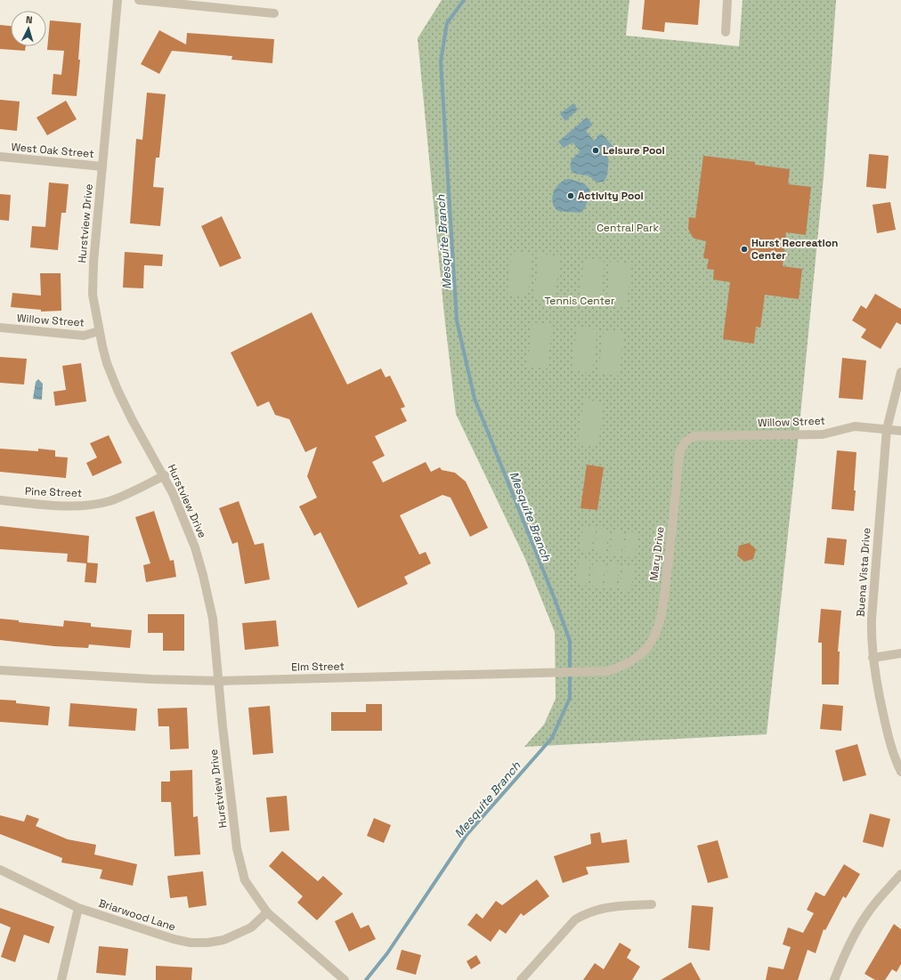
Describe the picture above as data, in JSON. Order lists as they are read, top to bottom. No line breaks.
{"streets":{"street":["West Oak Street","Hurstview Drive","Willow Street","Pine Street","Mary Drive","Buena Vista Drive","Elm Street","Briarwood Lane"]},"crossings":[["West Oak Street","Hurstview Drive"],["Hurstview Drive","Willow Street"],["Hurstview Drive","Pine Street"],["Hurstview Drive","Elm Street"],["Hurstview Drive","Briarwood Lane"],["Willow Street","Mary Drive"],["Willow Street","Buena Vista Drive"],["Mary Drive","Elm Street"]],"water":["Mesquite Branch"],"parks":["Central Park","Tennis Center"],"places":["Leisure Pool","Activity Pool","Hurst Recreation Center"],"north":"top"}
